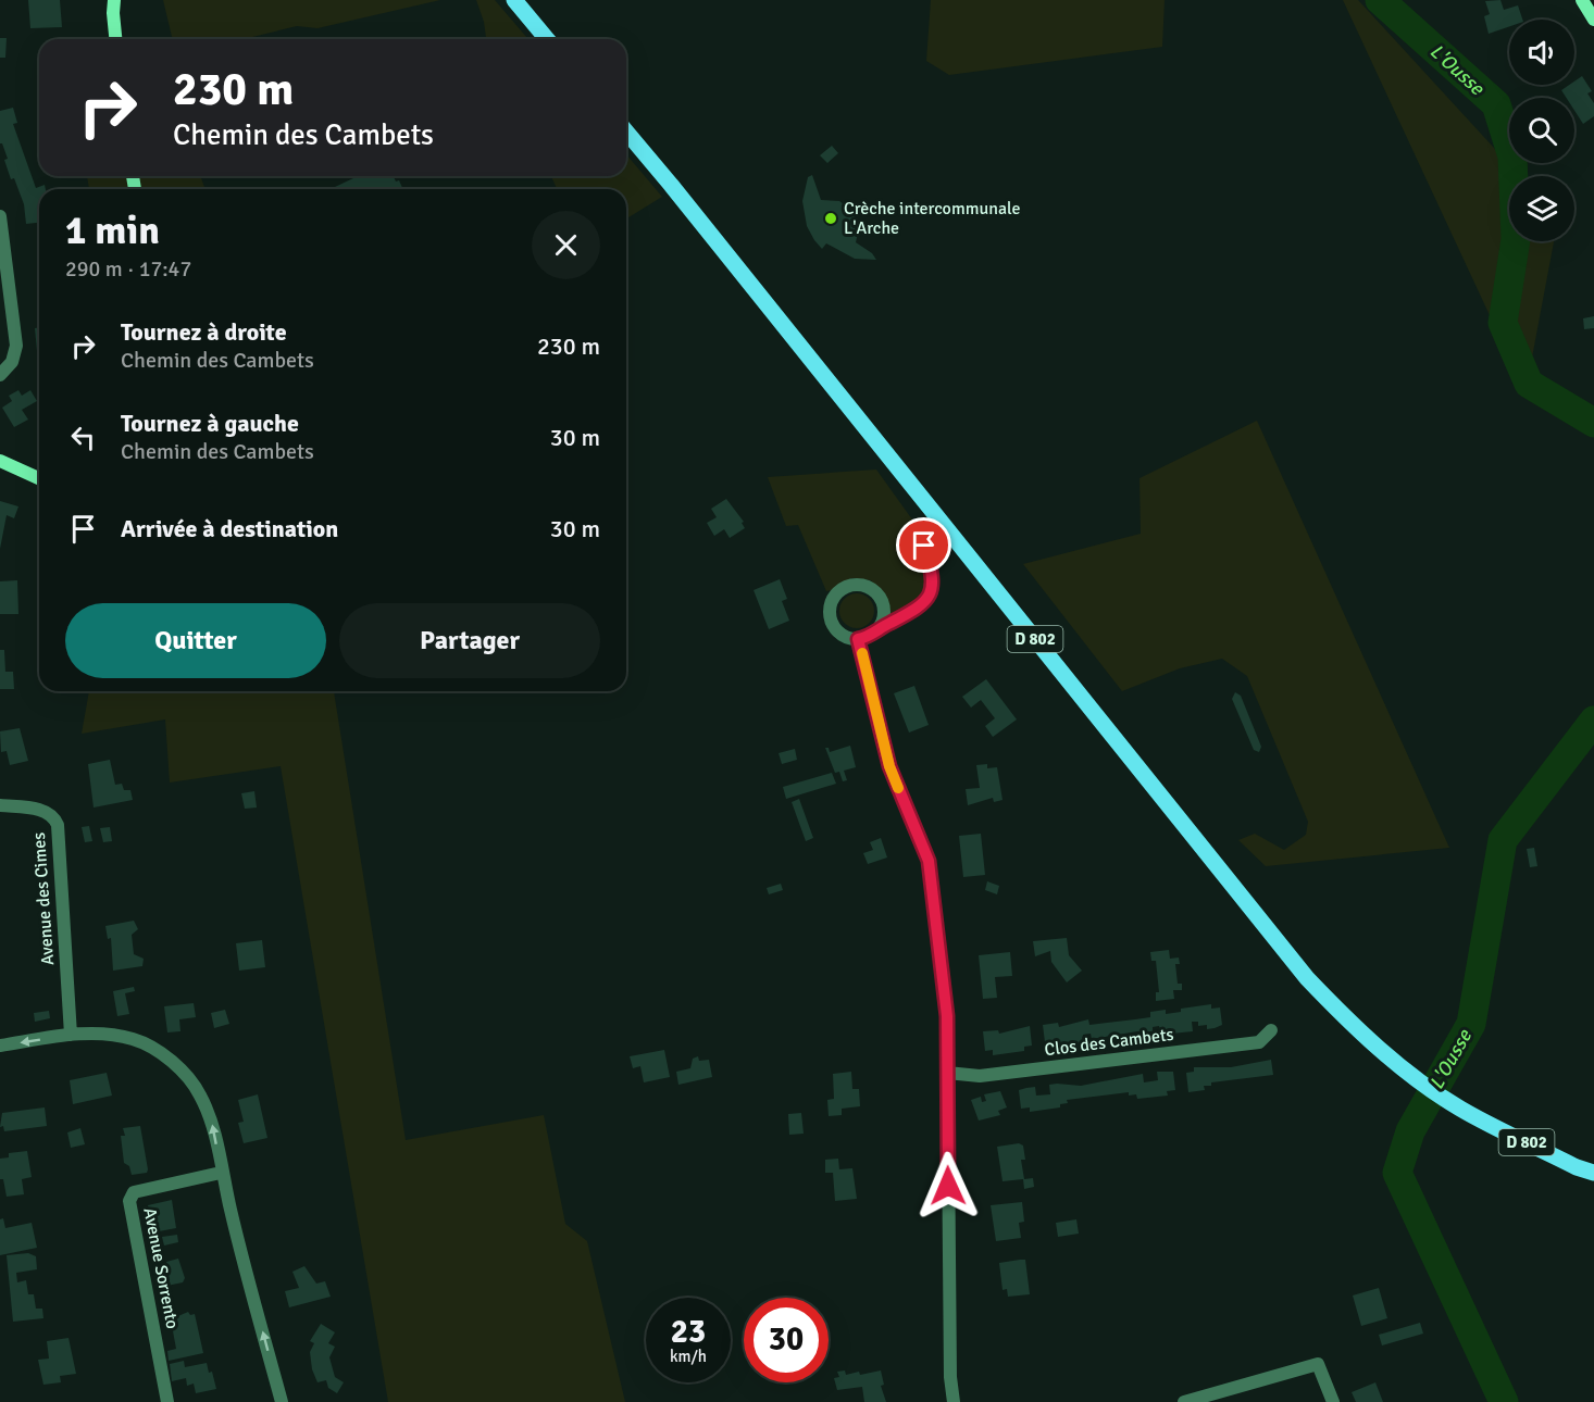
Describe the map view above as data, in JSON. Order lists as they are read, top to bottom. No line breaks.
{"streets":{"main road":["D 802"],"street":["Avenue des Cimes","Clos des Cambets","Avenue Sorrento"]},"water":["L'Ousse"],"places":["Crèche intercommunale L'Arche"],"page":{"turn":["230 m","Chemin des Cambets"],"heading":["1 min","290 m · 17:47"],"list":[{"name":"Tournez à droite","note":"Chemin des Cambets","value":"230 m"},{"name":"Tournez à gauche","note":"Chemin des Cambets","value":"30 m"},{"name":"Arrivée à destination","value":"30 m"}],"buttons":["Quitter","Partager"],"speed":"23 km/h","limit":"30"}}
